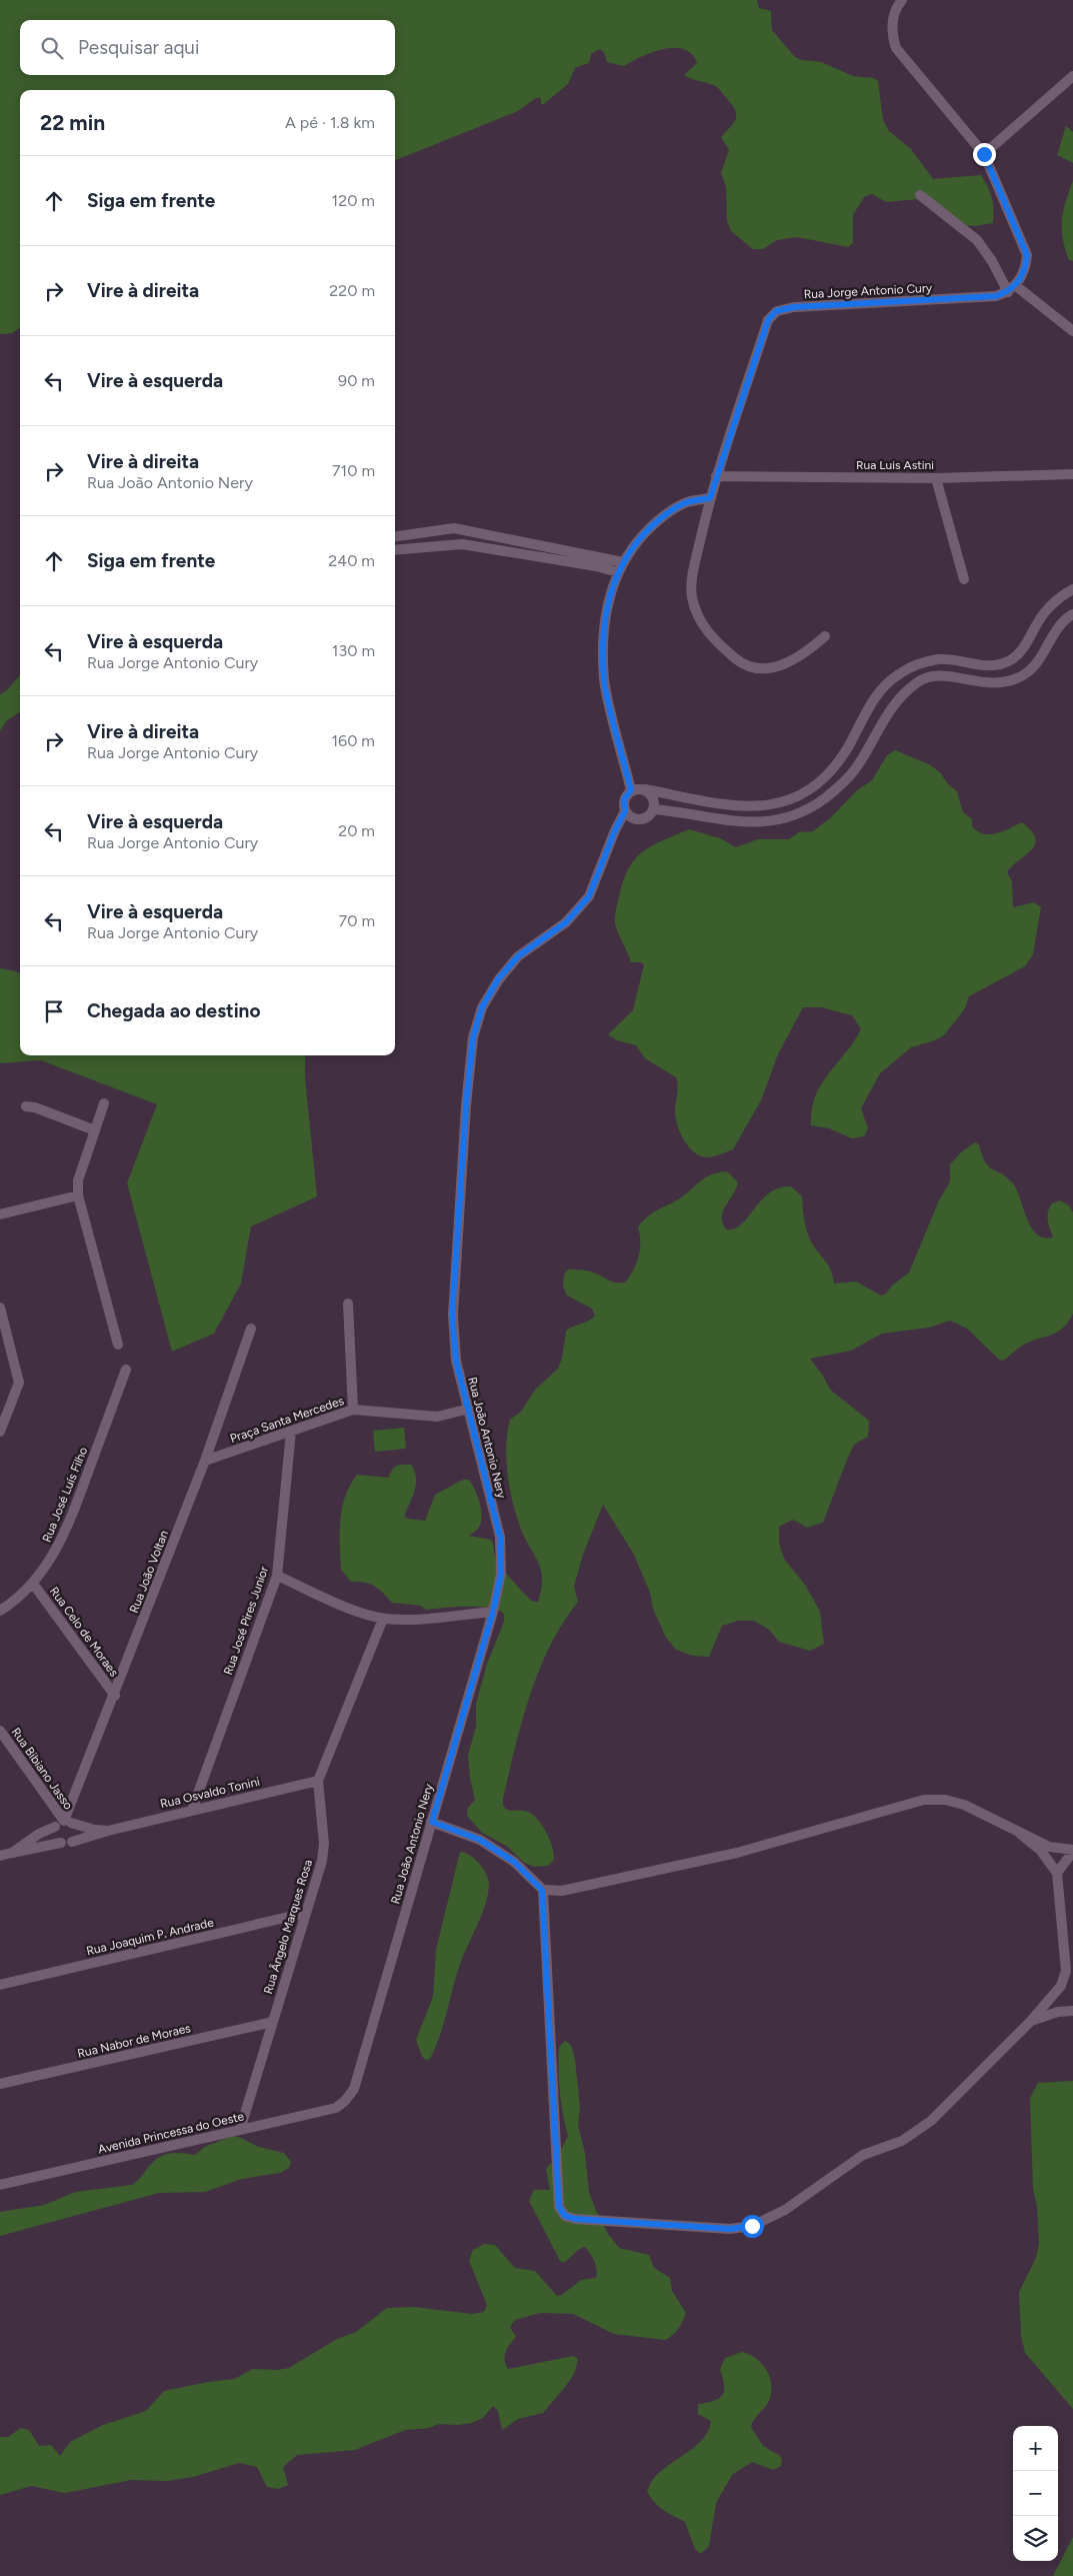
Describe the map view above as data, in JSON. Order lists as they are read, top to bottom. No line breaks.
{"streets":{"street":["Rua Jorge Antonio Cury","Rua Luis Astini","Praça Santa Mercedes","Rua João Antonio Nery","Rua José Luís Filho","Rua João Voltan","Rua José Pires Junior","Rua Celo de Moraes","Rua Bibiano Jasso","Rua Osvaldo Tonini","Rua Ângelo Marques Rosa","Rua Joaquim P. Andrade","Rua Nabor de Moraes","Avenida Princessa do Oeste"]},"crossings":[["Rua Jorge Antonio Cury","Rua Luis Astini"],["Praça Santa Mercedes","Rua João Antonio Nery"],["Praça Santa Mercedes","Rua João Voltan"],["Praça Santa Mercedes","Rua José Pires Junior"],["Rua João Antonio Nery","Avenida Princessa do Oeste"],["Rua José Luís Filho","Rua Celo de Moraes"],["Rua João Voltan","Rua Celo de Moraes"],["Rua João Voltan","Rua Bibiano Jasso"],["Rua João Voltan","Rua Osvaldo Tonini"],["Rua José Pires Junior","Rua Osvaldo Tonini"],["Rua Bibiano Jasso","Rua Osvaldo Tonini"],["Rua Osvaldo Tonini","Rua Ângelo Marques Rosa"],["Rua Ângelo Marques Rosa","Rua Joaquim P. Andrade"],["Rua Ângelo Marques Rosa","Rua Nabor de Moraes"],["Rua Ângelo Marques Rosa","Avenida Princessa do Oeste"]],"page":{"search":"Pesquisar aqui","heading":["22 min","A pé · 1.8 km"],"list":[["Siga em frente","120 m"],["Vire à direita","220 m"],["Vire à esquerda","90 m"],["Vire à direita","Rua João Antonio Nery","710 m"],["Siga em frente","240 m"],["Vire à esquerda","Rua Jorge Antonio Cury","130 m"],["Vire à direita","Rua Jorge Antonio Cury","160 m"],["Vire à esquerda","Rua Jorge Antonio Cury","20 m"],["Vire à esquerda","Rua Jorge Antonio Cury","70 m"],"Chegada ao destino"],"map_buttons":["+","−"]}}
